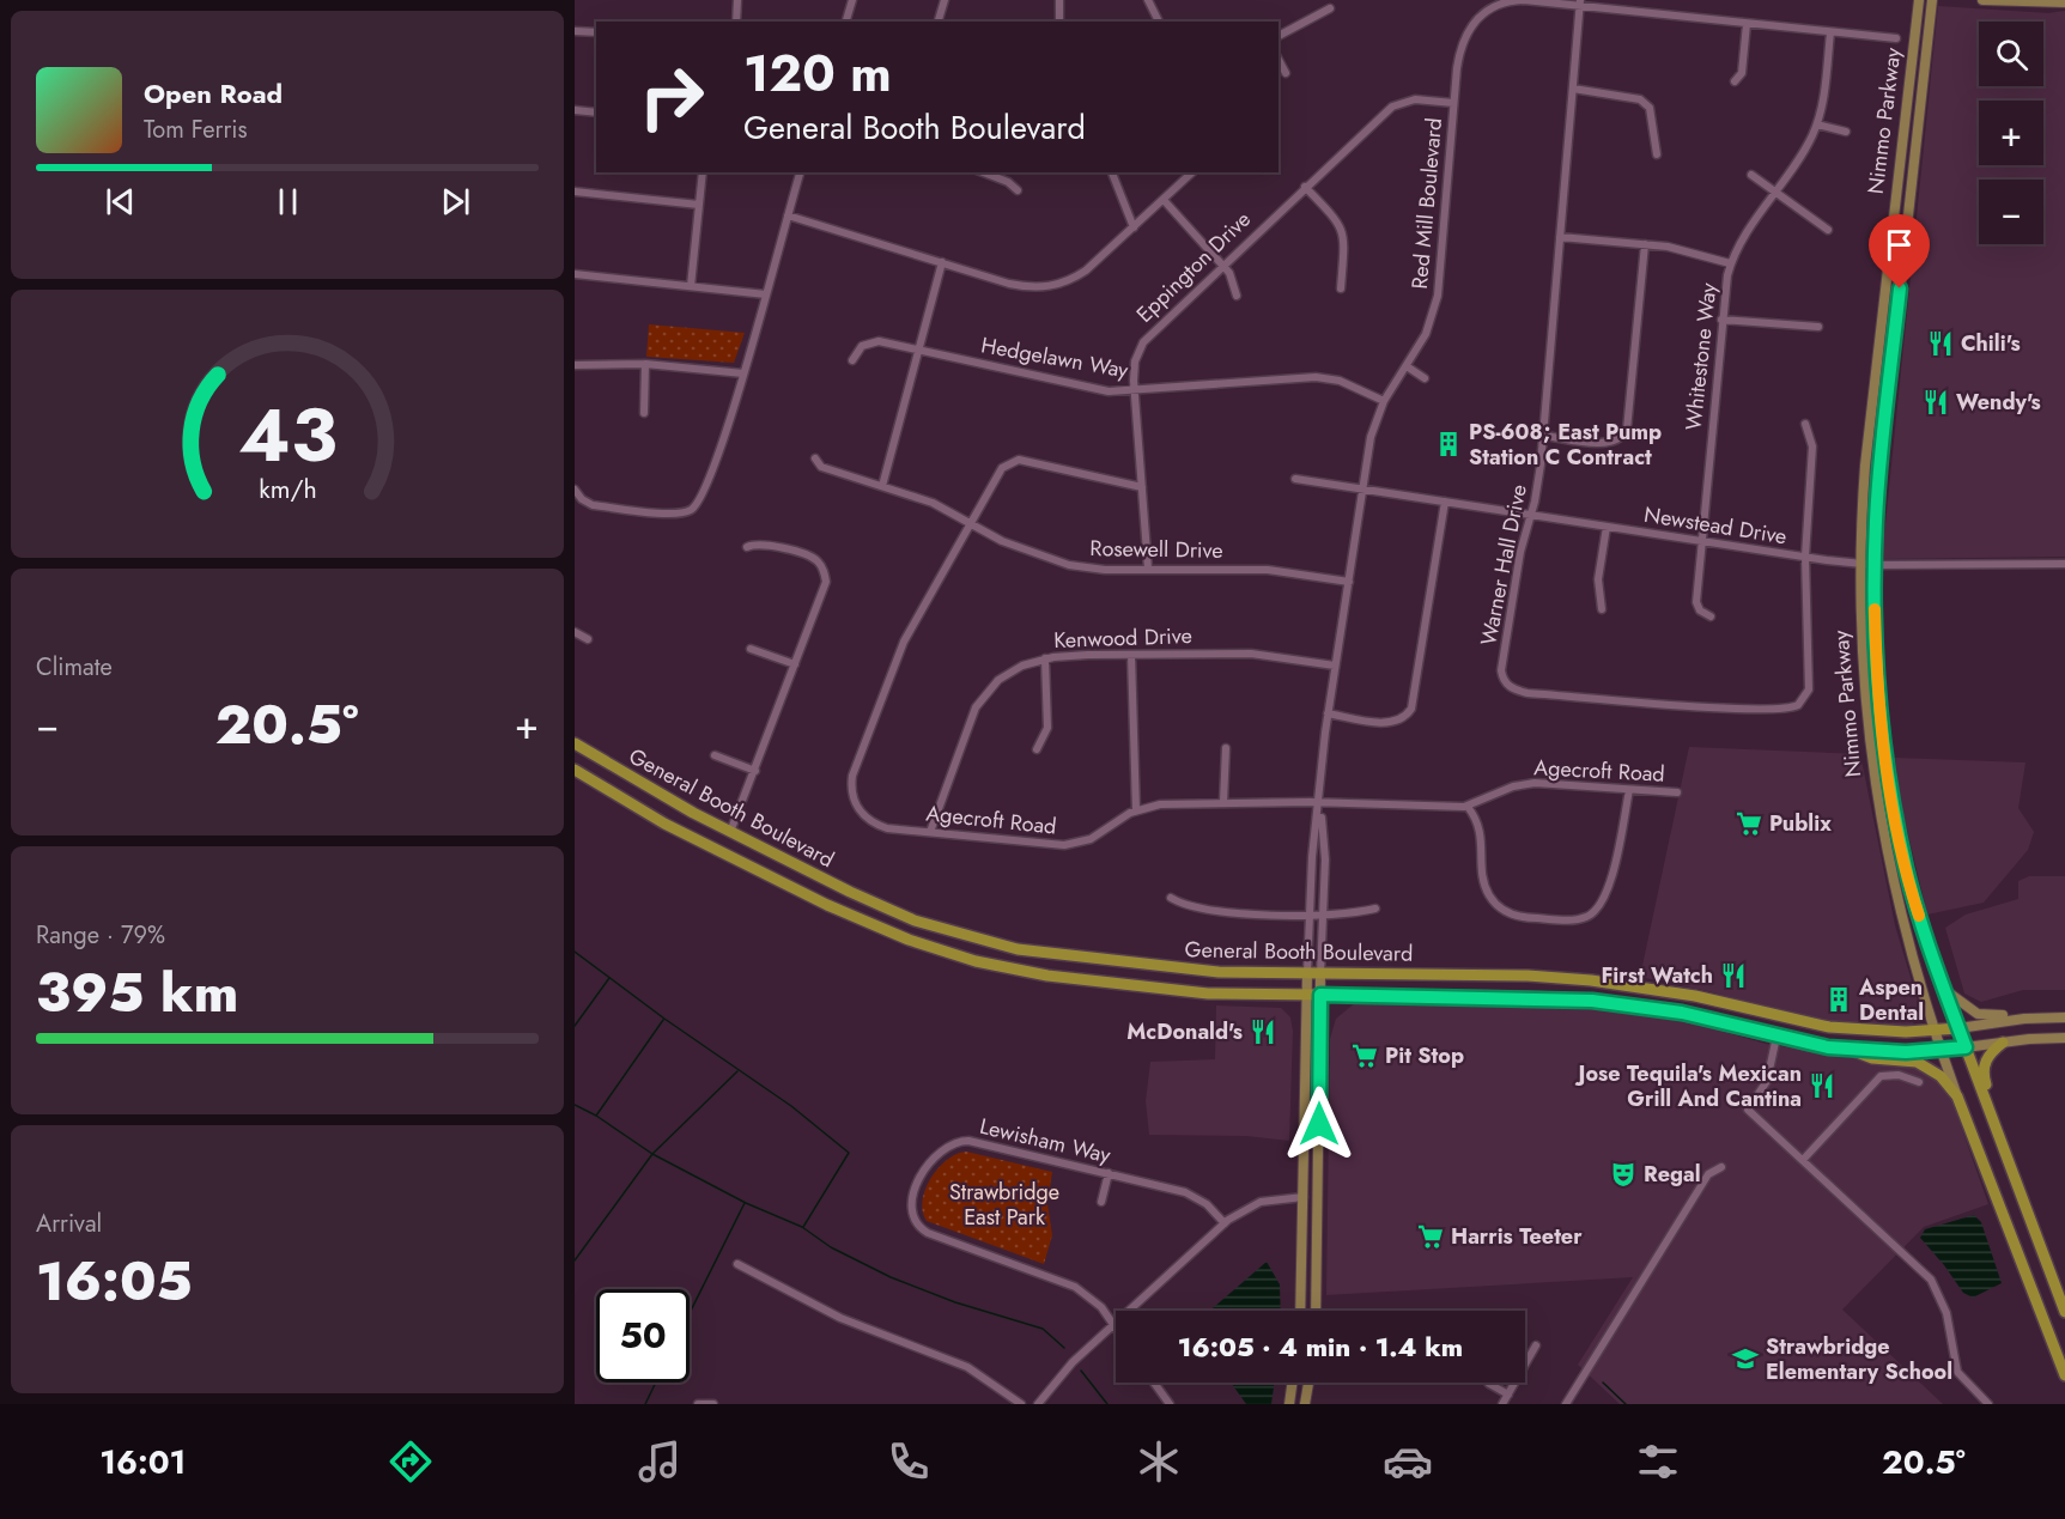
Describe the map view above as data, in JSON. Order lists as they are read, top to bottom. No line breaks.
{"streets":{"highway":["Nimmo Parkway","General Booth Boulevard"],"street":["Red Mill Boulevard","Eppington Drive","Whitestone Way","Hedgelawn Way","Newstead Drive","Rosewell Drive","Warner Hall Drive","Kenwood Drive","Agecroft Road","Lewisham Way"]},"crossings":[["Nimmo Parkway","Newstead Drive"],["Nimmo Parkway","General Booth Boulevard"],["Red Mill Boulevard","Eppington Drive"],["Red Mill Boulevard","Whitestone Way"],["Red Mill Boulevard","Hedgelawn Way"],["Red Mill Boulevard","Newstead Drive"],["Red Mill Boulevard","Rosewell Drive"],["Red Mill Boulevard","Warner Hall Drive"],["Red Mill Boulevard","Kenwood Drive"],["Red Mill Boulevard","Agecroft Road"],["Red Mill Boulevard","General Booth Boulevard"],["Eppington Drive","Hedgelawn Way"],["Eppington Drive","Rosewell Drive"],["Eppington Drive","Agecroft Road"],["Whitestone Way","Newstead Drive"],["Newstead Drive","Warner Hall Drive"],["Rosewell Drive","Agecroft Road"],["Kenwood Drive","Agecroft Road"]],"parks":["Strawbridge East Park"],"places":{"restaurant":["Chili's","Wendy's","First Watch","McDonald's","Jose Tequila's Mexican Grill And Cantina"],"building":["PS-608; East Pump Station C Contract","Aspen Dental"],"supermarket":["Publix","Pit Stop","Harris Teeter"],"theatre":["Regal"],"school or university":["Strawbridge Elementary School"]},"page":{"map_buttons":["+","−"],"turn":["120 m","General Booth Boulevard"],"song":["Open Road","Tom Ferris"],"tile":["Climate",["Range · 79%","395 km"],["Arrival","16:05"]],"heat":["−","20.5°","+"],"limit":"50","trip":"16:05 · 4 min · 1.4 km","tabs":["16:01","20.5°"],"gauge":["43","km/h"]}}
